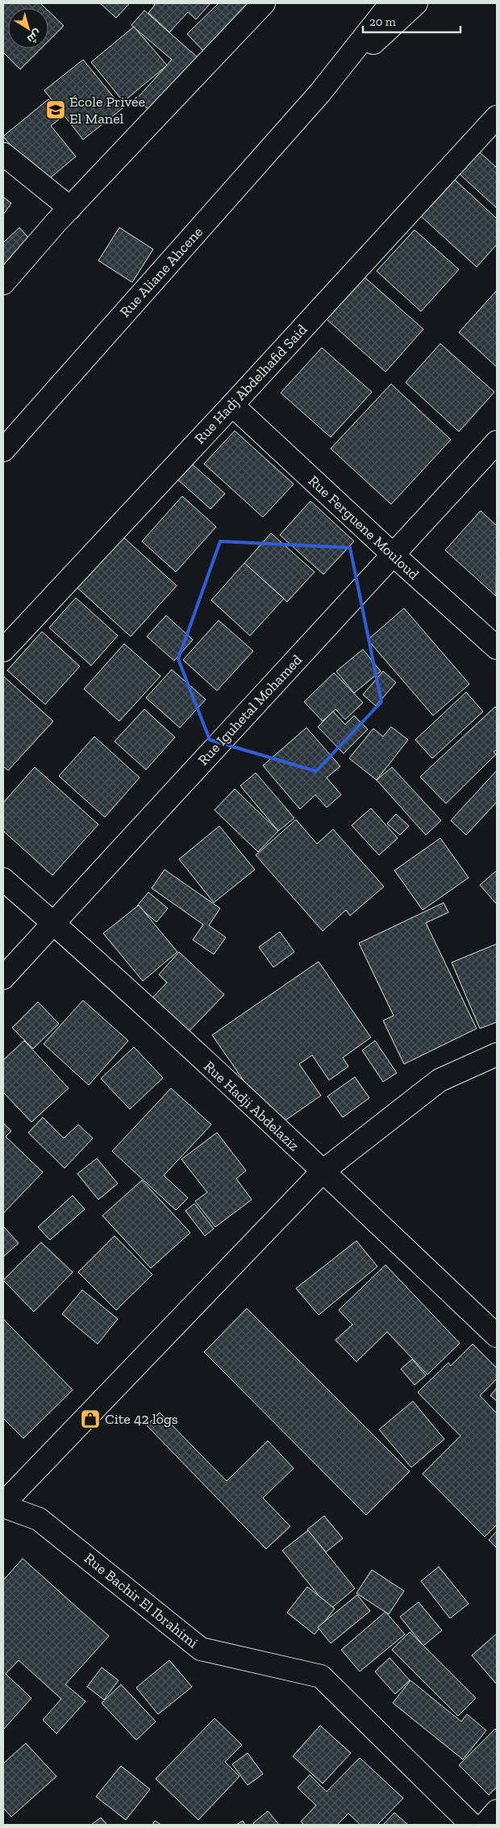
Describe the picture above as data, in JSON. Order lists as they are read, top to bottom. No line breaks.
{"streets":{"street":["Rue Aliane Ahcene","Rue Hadj Abdelhafid Said","Rue Ferguene Mouloud","Rue Iguhetal Mohamed","Rue Hadji Abdelaziz","Rue Bachir El Ibrahimi"]},"crossings":[["Rue Hadj Abdelhafid Said","Rue Ferguene Mouloud"],["Rue Ferguene Mouloud","Rue Iguhetal Mohamed"],["Rue Iguhetal Mohamed","Rue Hadji Abdelaziz"]],"places":{"school or university":["École Privée El Manel"],"shop":["Cite 42 logs"]},"scale_bar":"20 m","north":"bottom right"}
